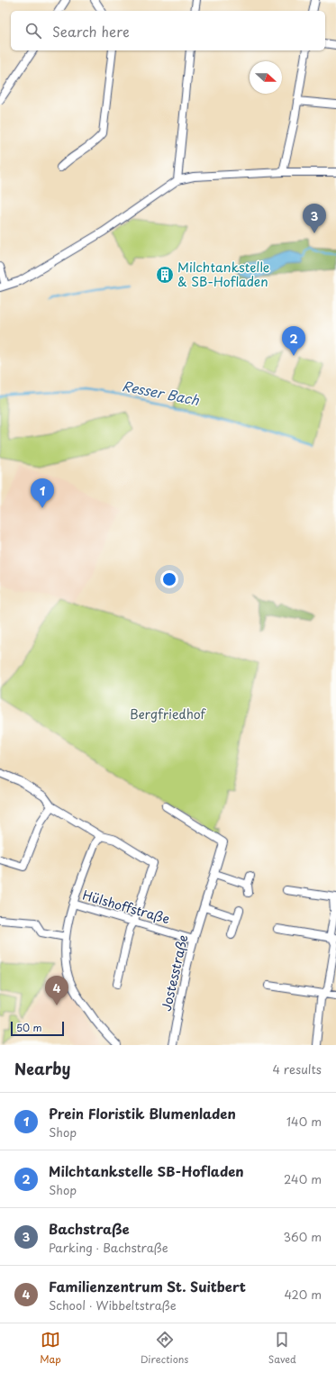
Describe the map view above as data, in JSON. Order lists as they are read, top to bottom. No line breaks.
{"streets":{"street":["Hülshoffstraße","Jostesstraße"]},"crossings":[["Hülshoffstraße","Jostesstraße"]],"water":["Resser Bach"],"parks":["Bergfriedhof"],"places":{"building":["Milchtankstelle & SB-Hofladen"]},"scale_bar":"50 m","north":"right","page":{"search":"Search here","pins":["3","2","1","4"],"scale":"50 m","heading":["Nearby","4 results"],"list":[{"mark":"1","name":"Prein Floristik Blumenladen","note":"Shop","value":"140 m"},{"mark":"2","name":"Milchtankstelle SB-Hofladen","note":"Shop","value":"240 m"},{"mark":"3","name":"Bachstraße","note":"Parking · Bachstraße","value":"360 m"},{"mark":"4","name":"Familienzentrum St. Suitbert","note":"School · Wibbeltstraße","value":"420 m"}],"nav":["Map","Directions","Saved"]}}
